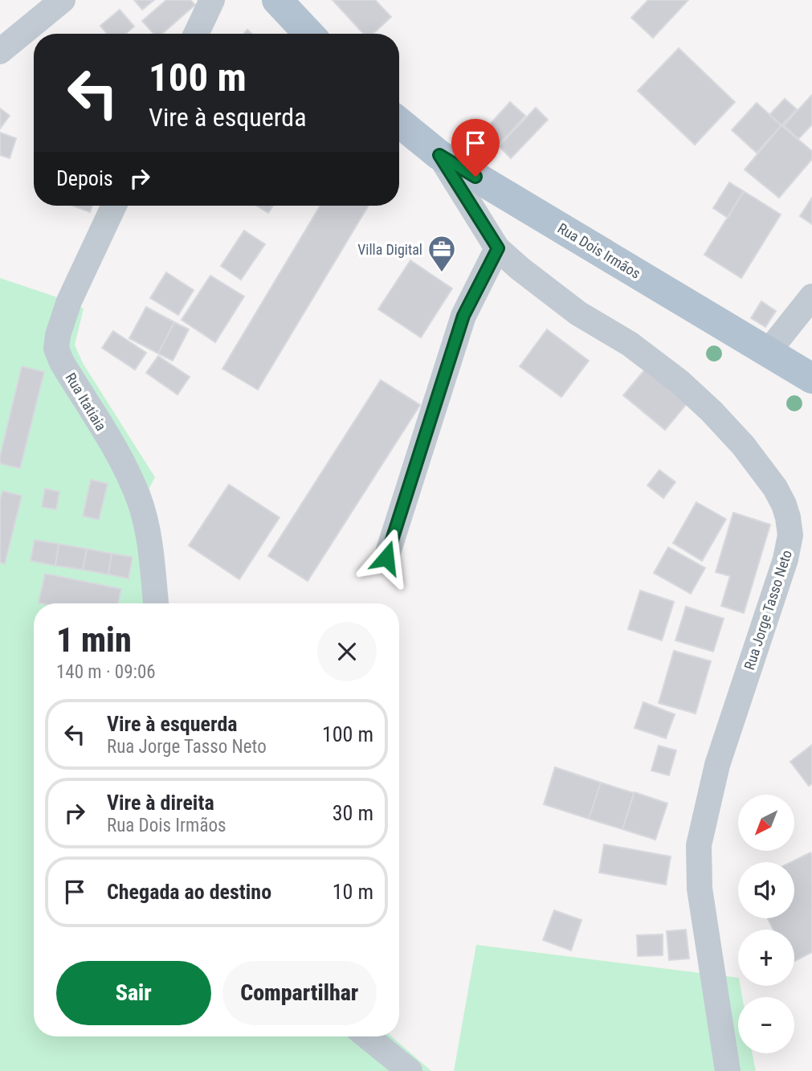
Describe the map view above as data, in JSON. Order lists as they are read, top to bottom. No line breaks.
{"streets":{"main road":["Rua Dois Irmãos"],"street":["Rua Itatiaia","Rua Jorge Tasso Neto"]},"crossings":[["Rua Dois Irmãos","Rua Jorge Tasso Neto"]],"places":{"office":["Villa Digital"]},"north":"bottom left","page":{"turn":["100 m","Vire à esquerda"],"then":"Depois","heading":["1 min","140 m · 09:06"],"list":[{"name":"Vire à esquerda","note":"Rua Jorge Tasso Neto","value":"100 m"},{"name":"Vire à direita","note":"Rua Dois Irmãos","value":"30 m"},{"name":"Chegada ao destino","value":"10 m"}],"map_buttons":["+","−"],"buttons":["Sair","Compartilhar"]}}
